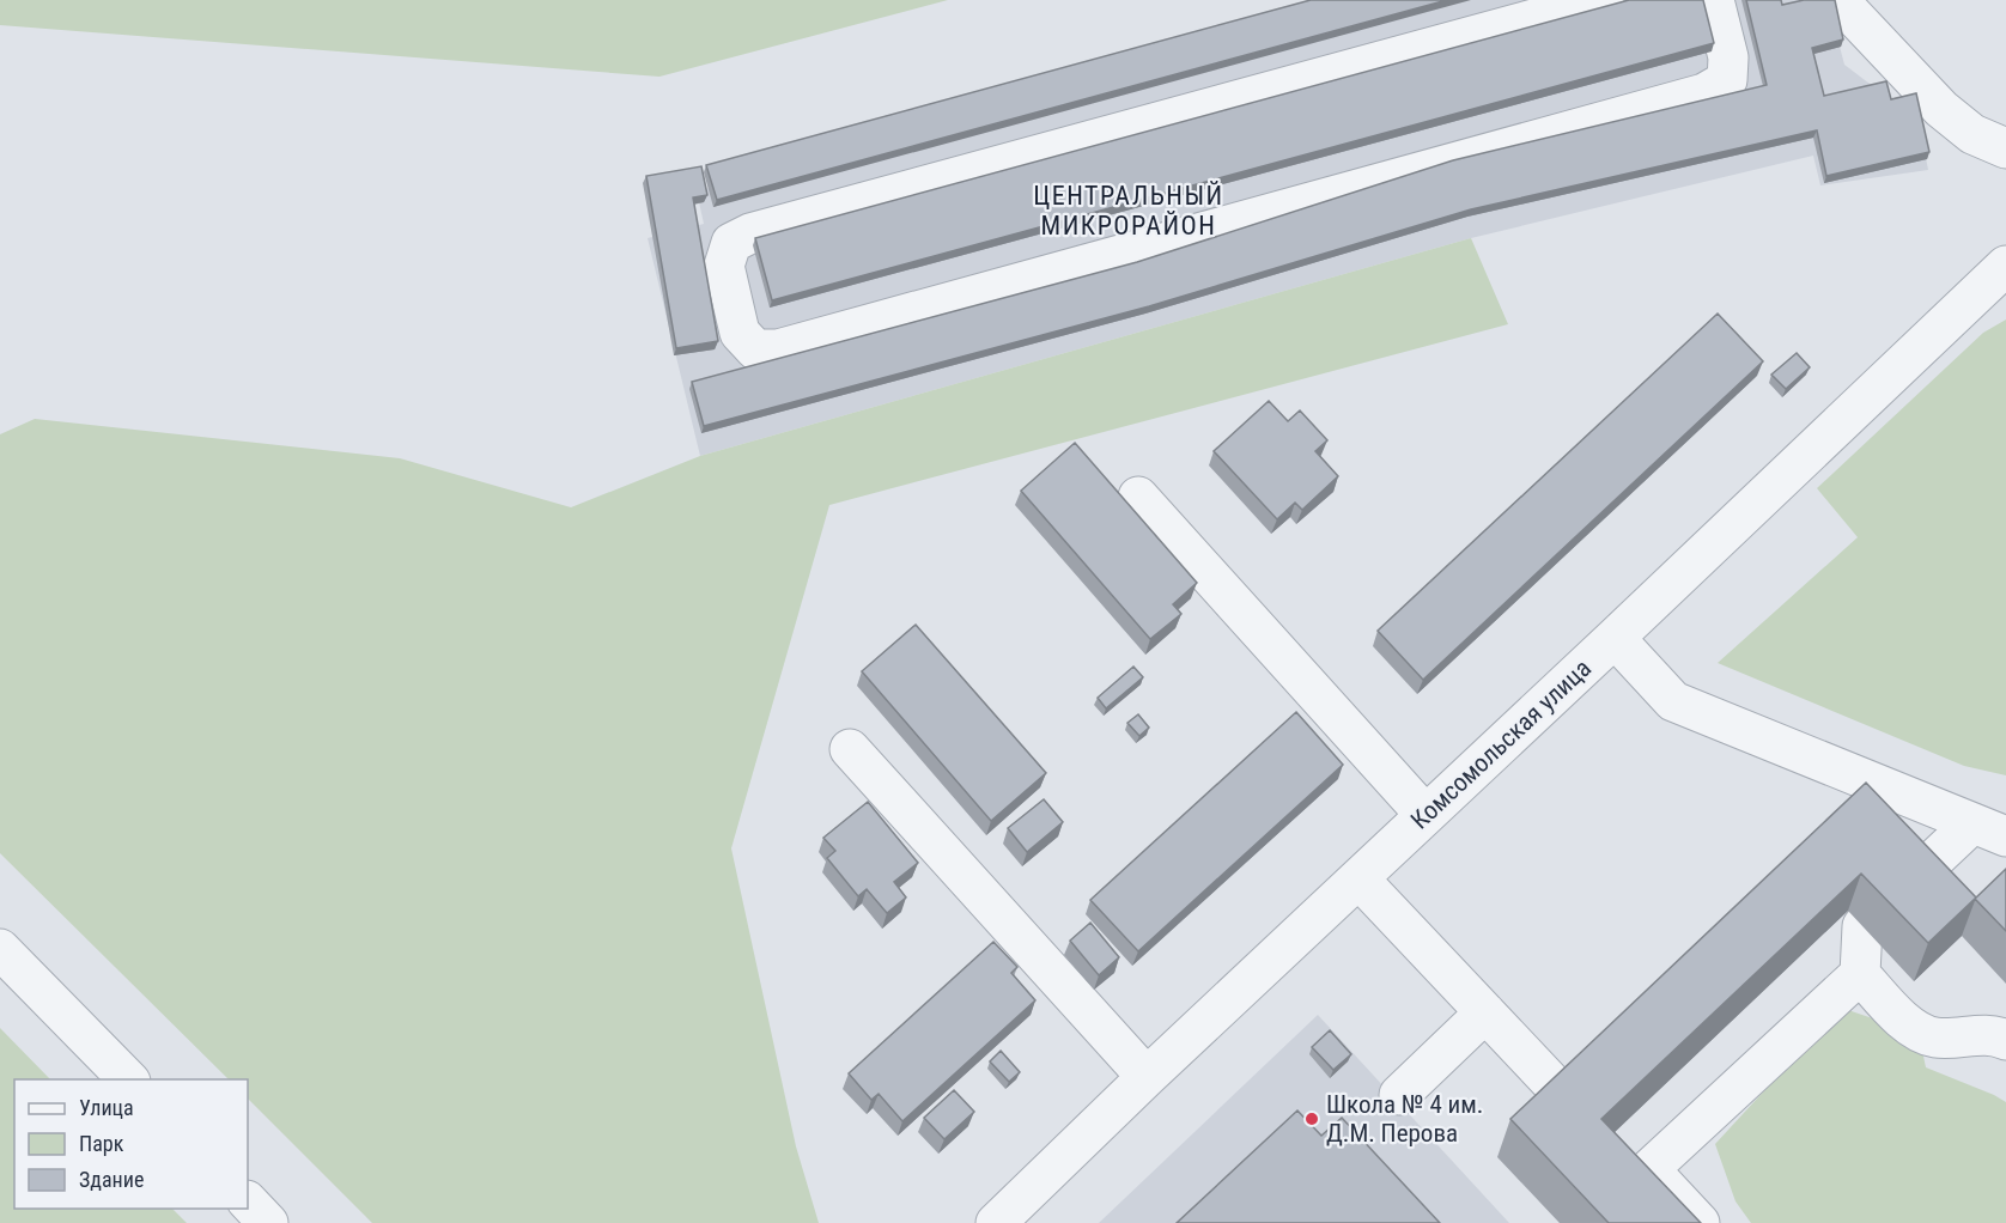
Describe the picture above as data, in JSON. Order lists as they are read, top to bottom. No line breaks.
{"streets":{"street":["Комсомольская улица"]},"districts":["ЦЕНТРАЛЬНЫЙ МИКРОРАЙОН"],"places":["Школа № 4 им. Д.М. Перова"],"legend":["Улица","Парк","Здание"]}
